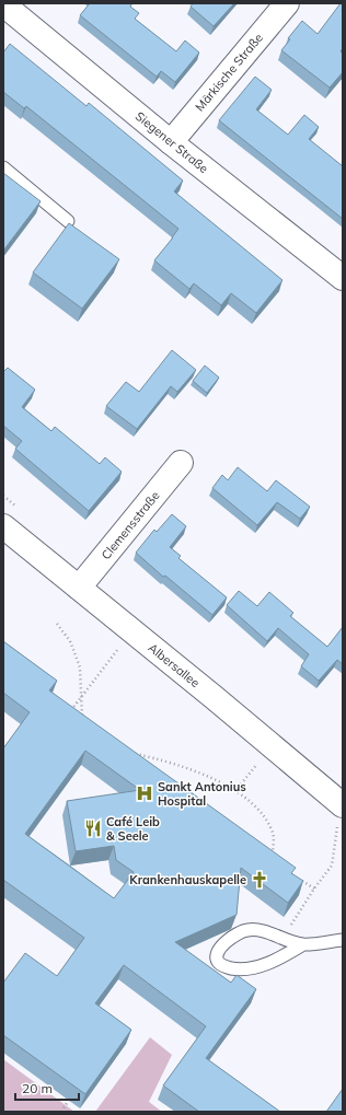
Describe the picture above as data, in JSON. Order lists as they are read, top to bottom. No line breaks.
{"streets":{"street":["Märkische Straße","Siegener Straße","Clemensstraße","Albersallee"]},"crossings":[["Märkische Straße","Siegener Straße"],["Clemensstraße","Albersallee"]],"places":{"hospital":["Sankt Antonius Hospital"],"restaurant":["Café Leib & Seele"],"church":["Krankenhauskapelle"]},"scale_bar":"20 m"}
